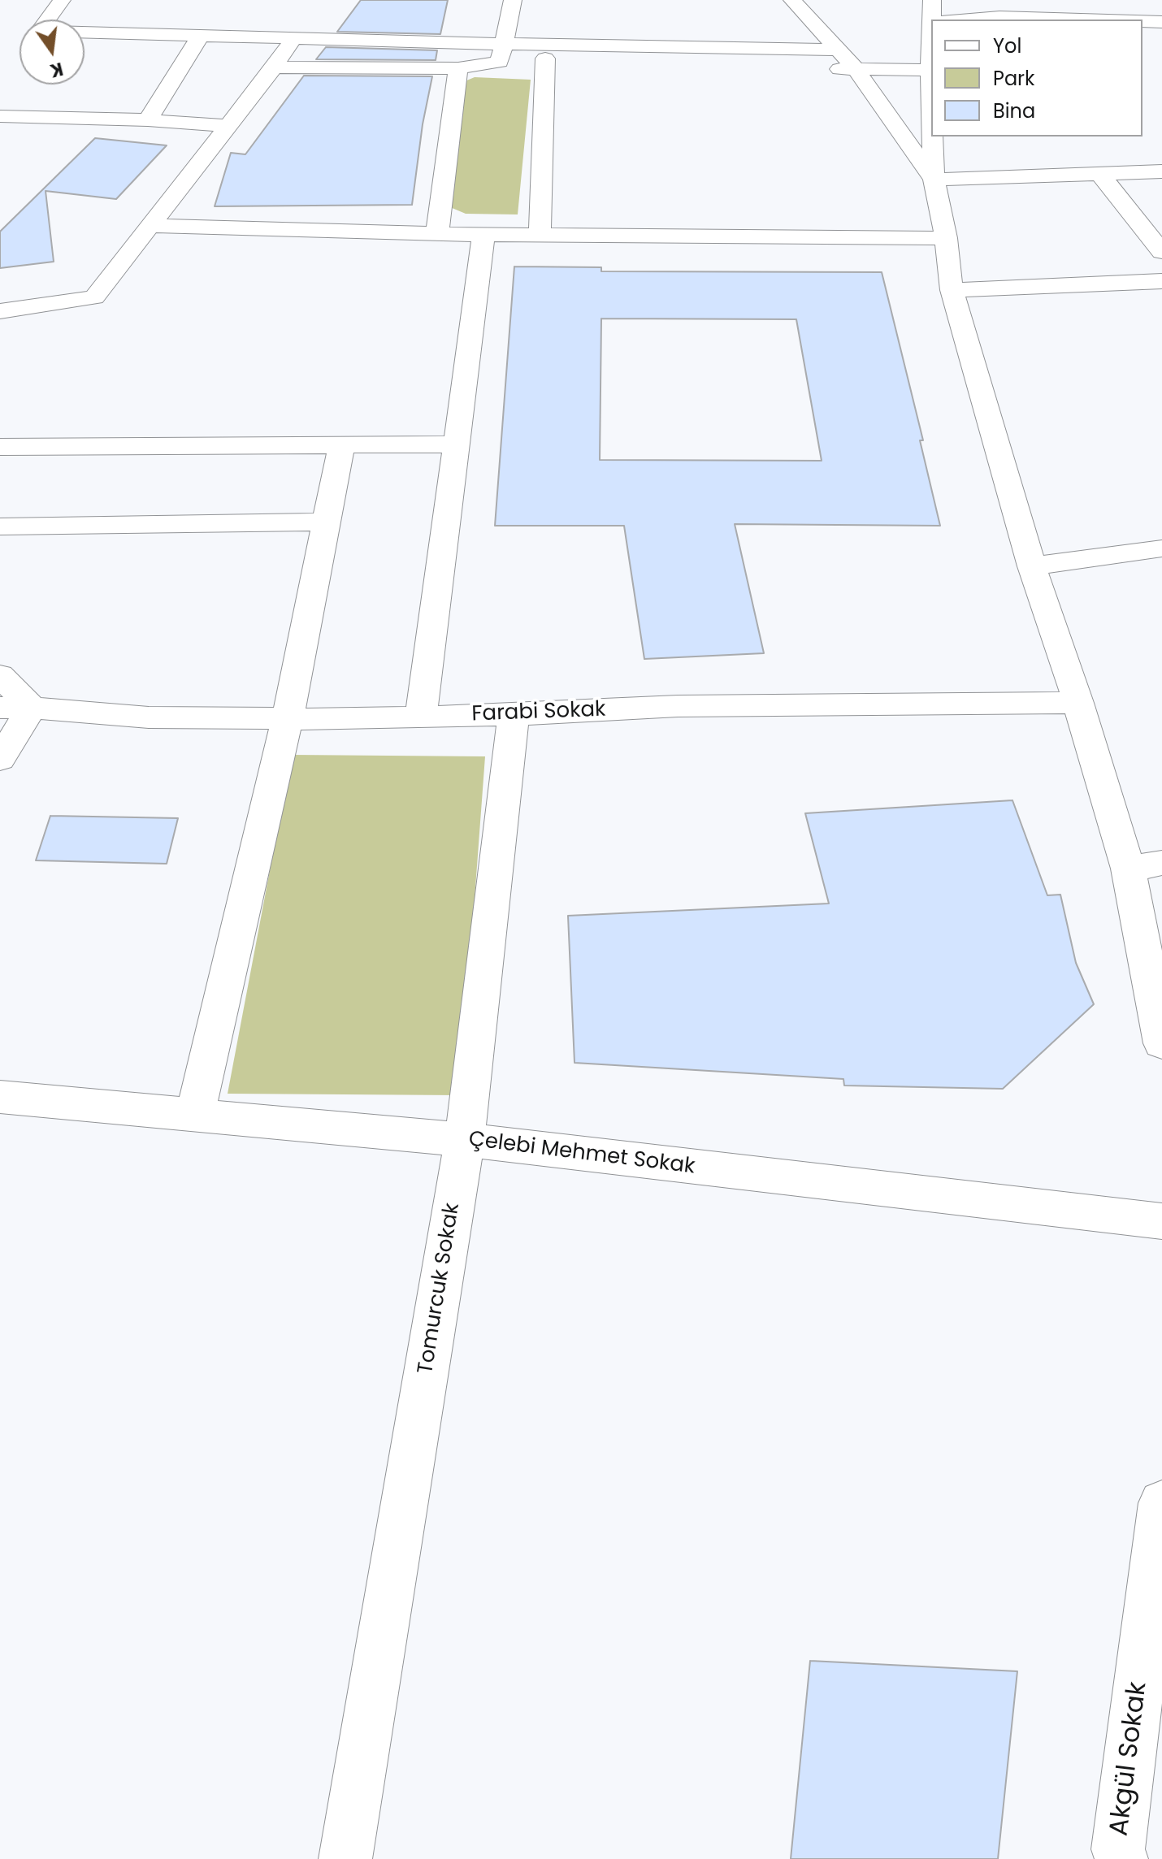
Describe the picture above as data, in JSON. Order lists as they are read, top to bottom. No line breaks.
{"streets":{"street":["Farabi Sokak","Çelebi Mehmet Sokak","Tomurcuk Sokak","Akgül Sokak"]},"crossings":[["Farabi Sokak","Tomurcuk Sokak"],["Çelebi Mehmet Sokak","Tomurcuk Sokak"]],"legend":["Yol","Park","Bina"],"north":"bottom"}
